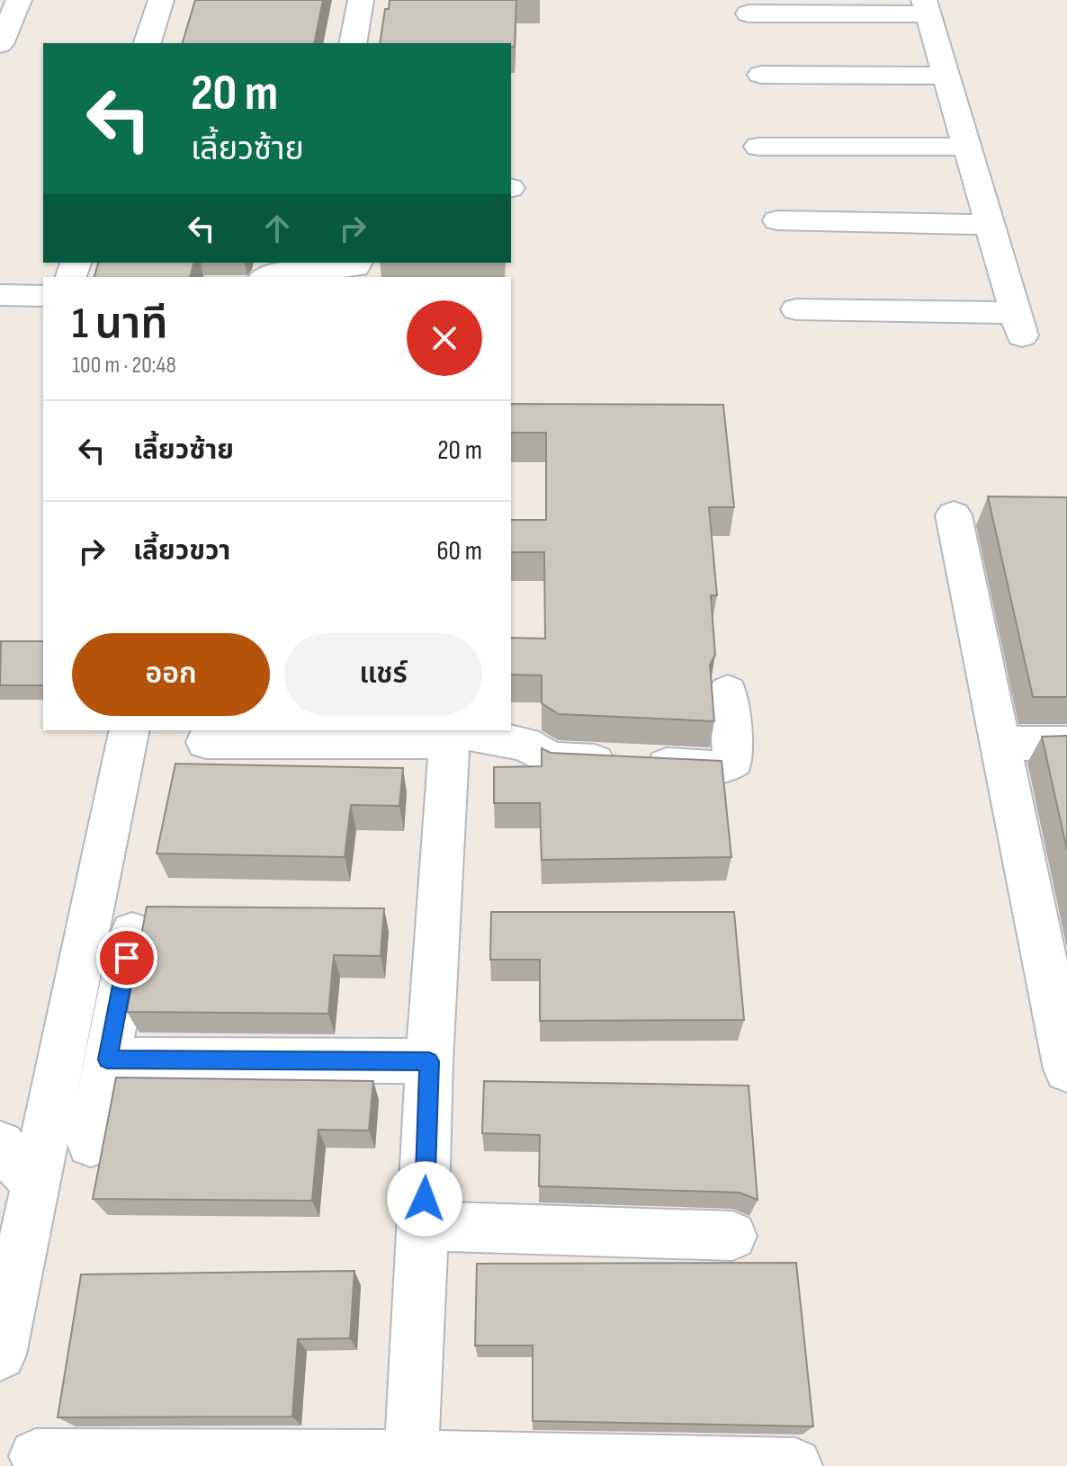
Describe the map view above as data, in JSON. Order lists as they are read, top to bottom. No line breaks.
{"page":{"turn":["20 m","เลี้ยวซ้าย"],"heading":["1 นาที","100 m · 20:48"],"list":[{"name":"เลี้ยวซ้าย","value":"20 m"},{"name":"เลี้ยวขวา","value":"60 m"}],"buttons":["ออก","แชร์"]}}
